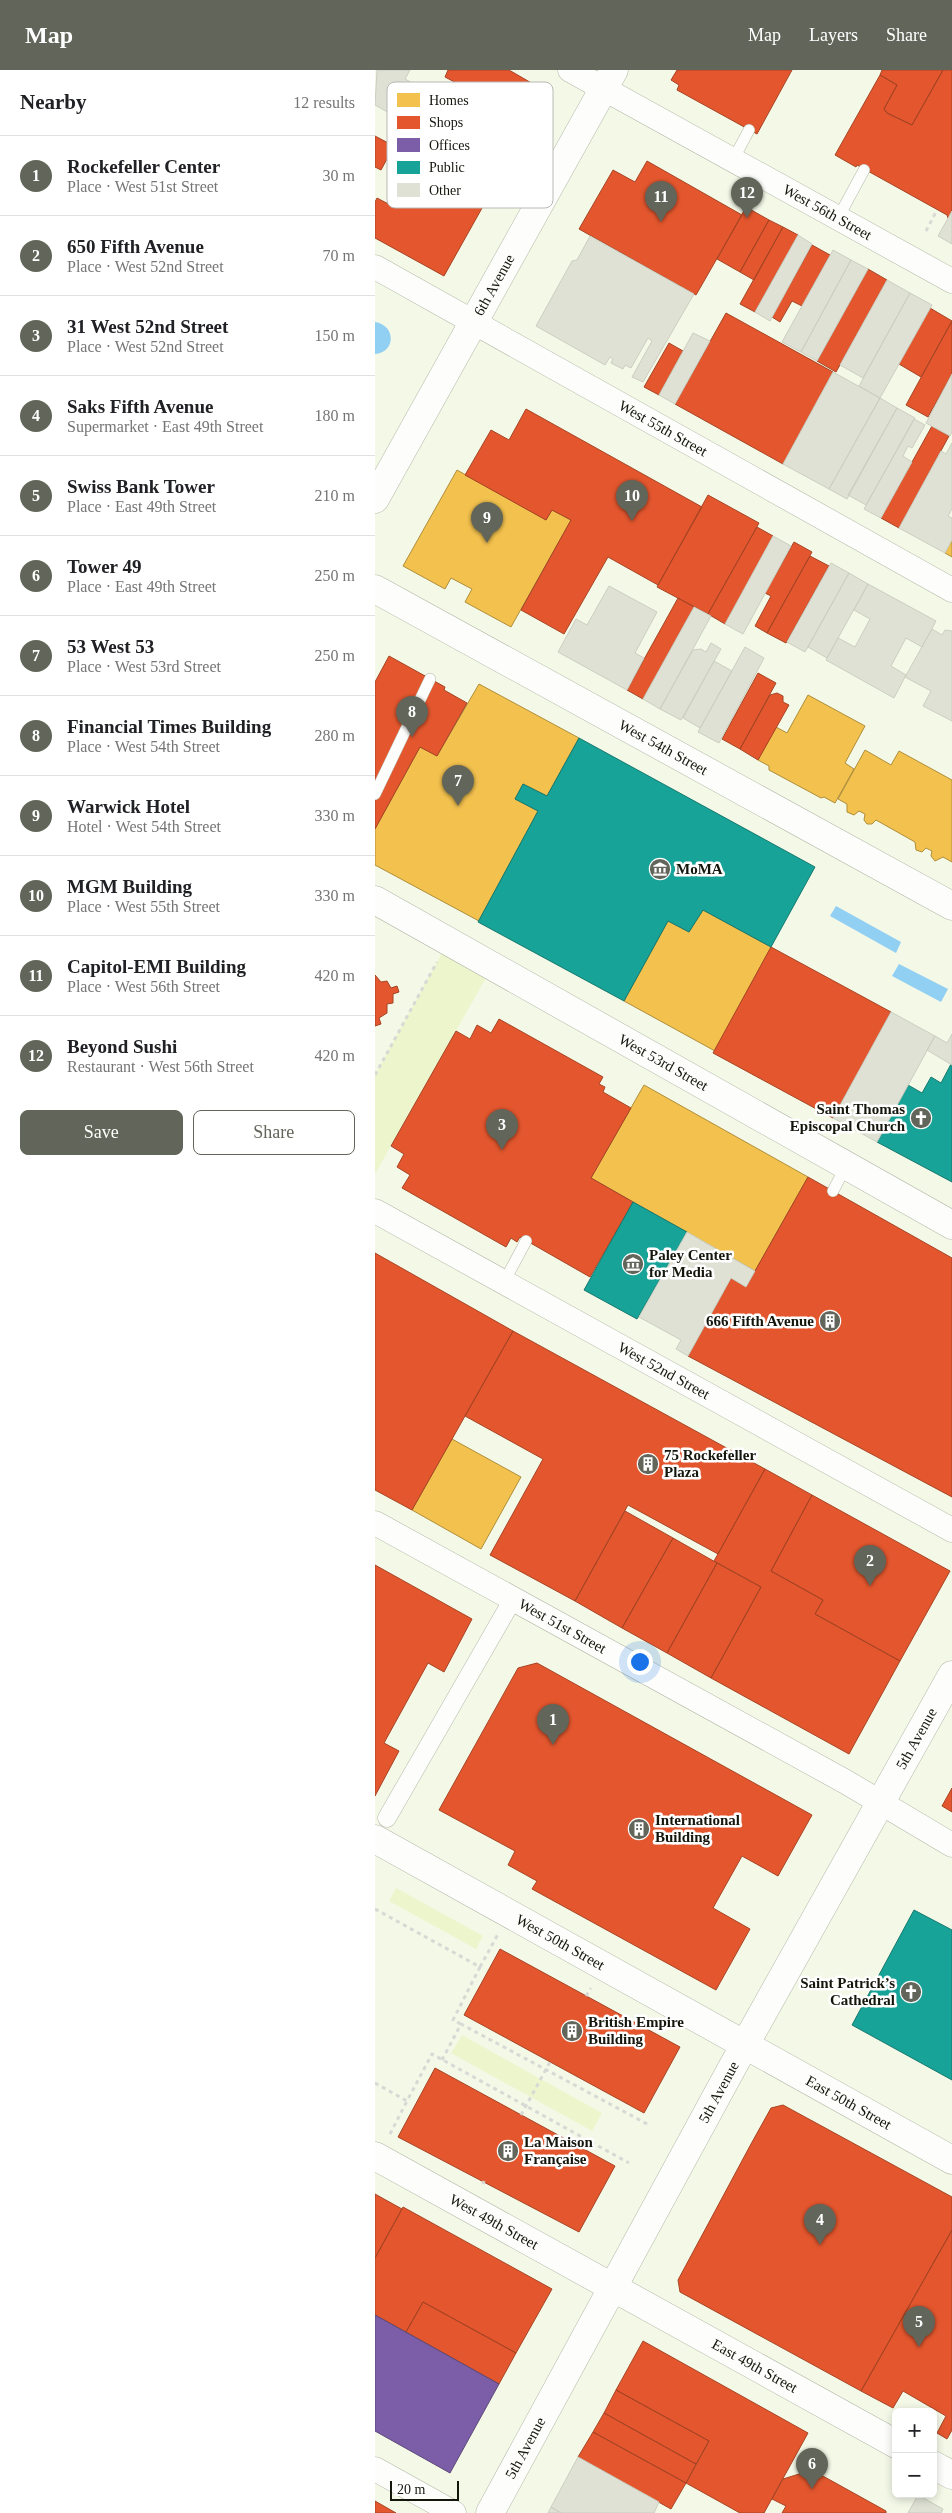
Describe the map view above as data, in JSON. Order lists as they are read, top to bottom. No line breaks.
{"streets":{"main road":["6th Avenue","West 54th Street","West 53rd Street","5th Avenue","West 50th Street","East 50th Street","West 49th Street","East 49th Street"],"street":["West 56th Street","West 55th Street","West 52nd Street","West 51st Street"]},"crossings":[["West 56th Street","6th Avenue"],["6th Avenue","West 55th Street"],["West 51st Street","5th Avenue"],["5th Avenue","West 50th Street"],["5th Avenue","East 50th Street"],["5th Avenue","West 49th Street"],["5th Avenue","East 49th Street"],["West 50th Street","East 50th Street"],["West 49th Street","East 49th Street"]],"places":{"museum":["MoMA","Paley Center for Media"],"church":["Saint Thomas Episcopal Church","Saint Patrick’s Cathedral"],"building":["666 Fifth Avenue","75 Rockefeller Plaza","International Building","British Empire Building","La Maison Française"]},"legend":["Homes","Shops","Offices","Public","Other"],"scale_bar":"20 m","page":{"header":"Map","nav":["Map","Layers","Share"],"heading":["Nearby","12 results"],"list":[{"mark":"1","name":"Rockefeller Center","note":"Place · West 51st Street","value":"30 m"},{"mark":"2","name":"650 Fifth Avenue","note":"Place · West 52nd Street","value":"70 m"},{"mark":"3","name":"31 West 52nd Street","note":"Place · West 52nd Street","value":"150 m"},{"mark":"4","name":"Saks Fifth Avenue","note":"Supermarket · East 49th Street","value":"180 m"},{"mark":"5","name":"Swiss Bank Tower","note":"Place · East 49th Street","value":"210 m"},{"mark":"6","name":"Tower 49","note":"Place · East 49th Street","value":"250 m"},{"mark":"7","name":"53 West 53","note":"Place · West 53rd Street","value":"250 m"},{"mark":"8","name":"Financial Times Building","note":"Place · West 54th Street","value":"280 m"},{"mark":"9","name":"Warwick Hotel","note":"Hotel · West 54th Street","value":"330 m"},{"mark":"10","name":"MGM Building","note":"Place · West 55th Street","value":"330 m"},{"mark":"11","name":"Capitol-EMI Building","note":"Place · West 56th Street","value":"420 m"},{"mark":"12","name":"Beyond Sushi","note":"Restaurant · West 56th Street","value":"420 m"}],"pins":["12","11","10","9","8","7","3","2","1","4","5","6"],"buttons":["Save","Share"],"map_buttons":["+","−"],"scale":"20 m"}}
